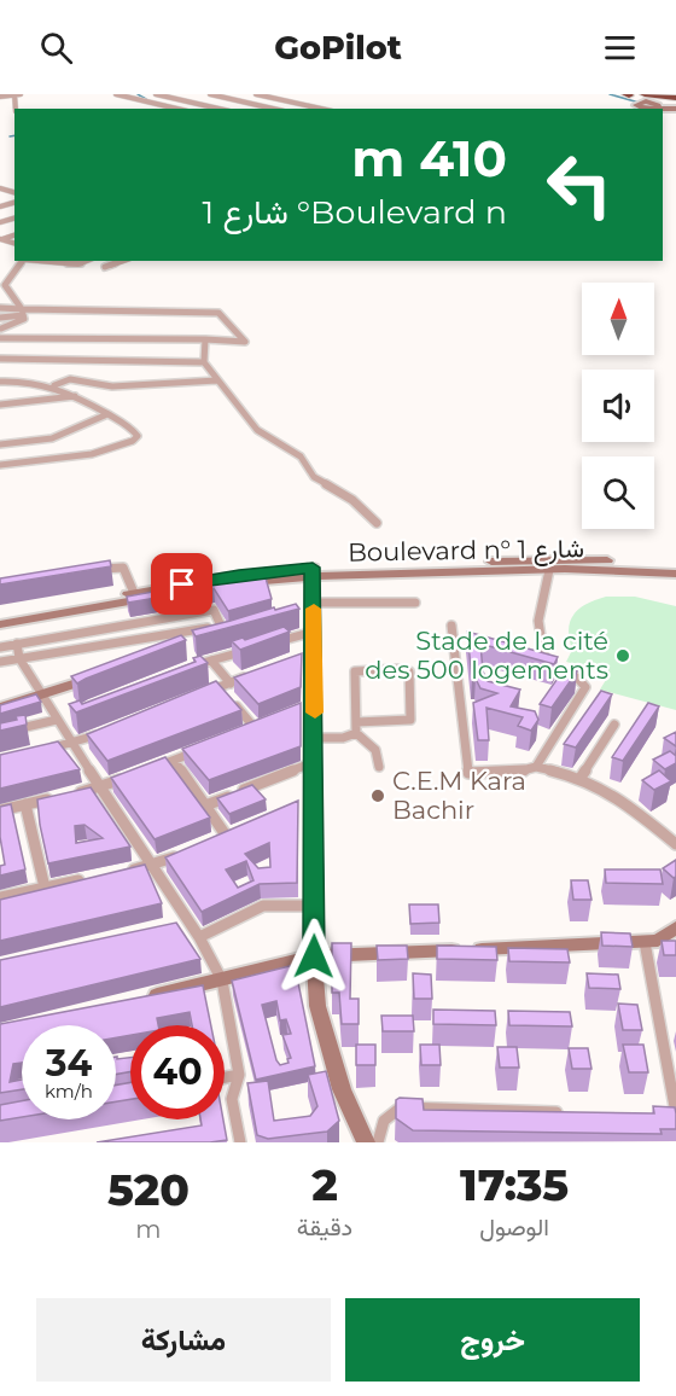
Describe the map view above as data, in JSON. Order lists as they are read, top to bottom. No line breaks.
{"streets":{"street":["Boulevard n° شارع 1"]},"places":["Stade de la cité des 500 logements","C.E.M Kara Bachir"],"north":"top","page":{"header":"GoPilot","turn":["410 m","Boulevard n° شارع 1"],"speed":"34 km/h","limit":"40","eta":["17:35","الوصول","2","دقيقة","520","m"],"buttons":["خروج","مشاركة"]}}
